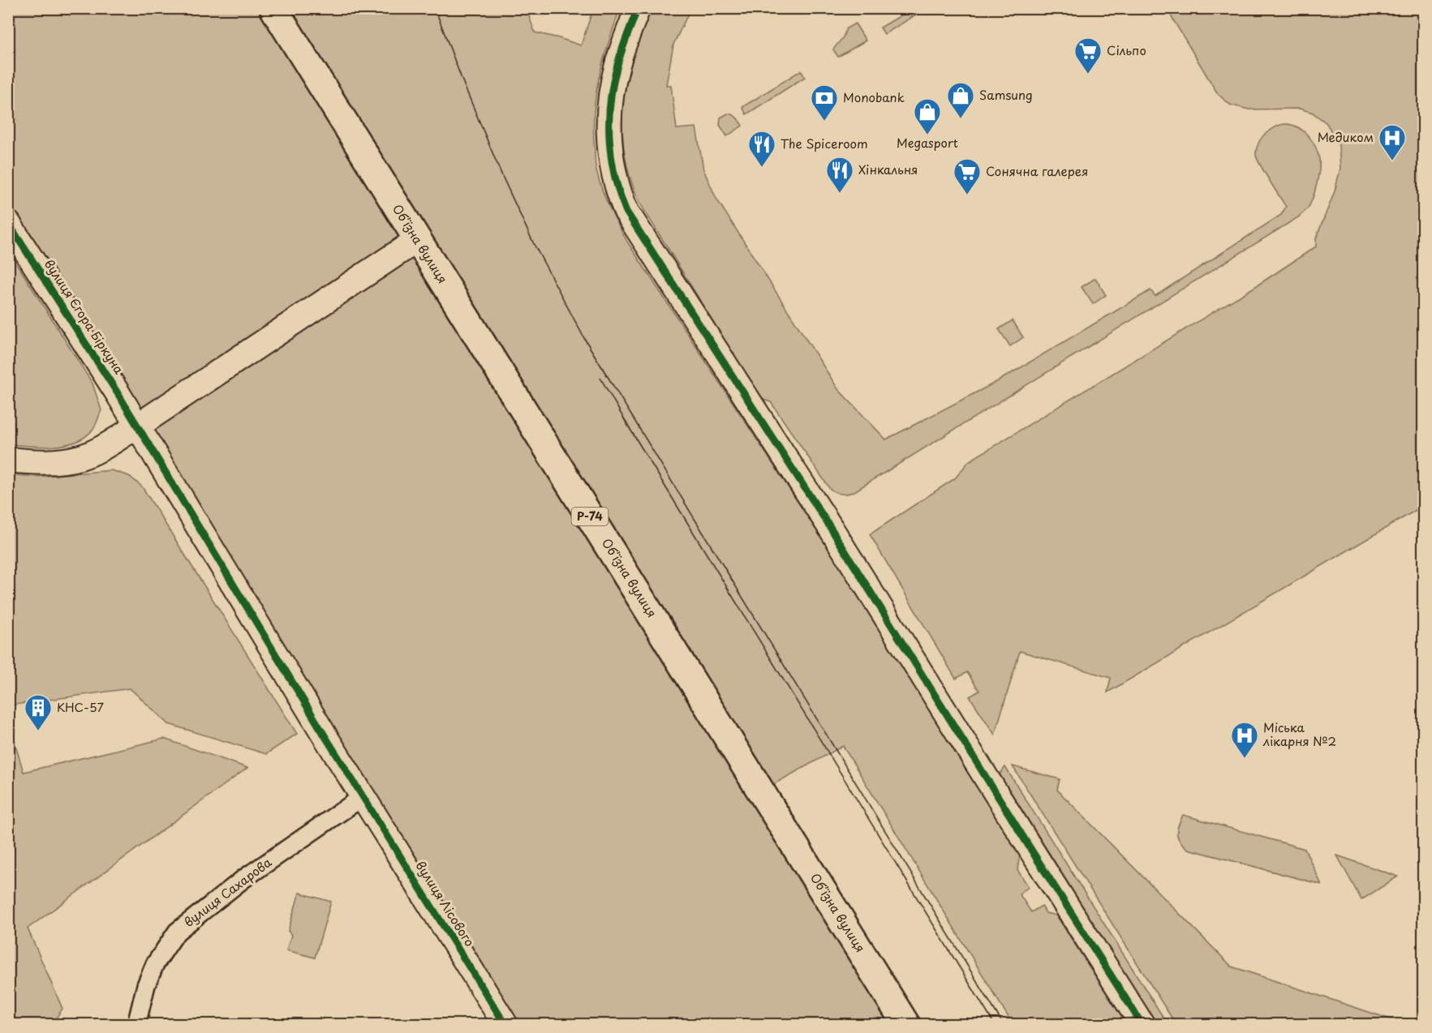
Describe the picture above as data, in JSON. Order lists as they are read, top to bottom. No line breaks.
{"streets":{"main road":["Обʼїзна вулиця","Р-74"],"street":["вулиця Єгора Біркуна","вулиця Сахарова","вулиця Лісового"]},"crossings":[["вулиця Єгора Біркуна","вулиця Сахарова"],["вулиця Єгора Біркуна","вулиця Лісового"],["вулиця Сахарова","вулиця Лісового"]],"places":{"supermarket":["Сільпо","Сонячна галерея"],"shop":["Samsung","Megasport"],"bank":["Monobank"],"hospital":["Медиком","Міська лікарня №2"],"restaurant":["The Spiceroom","Хінкальня"],"building":["КНС-57"]}}
